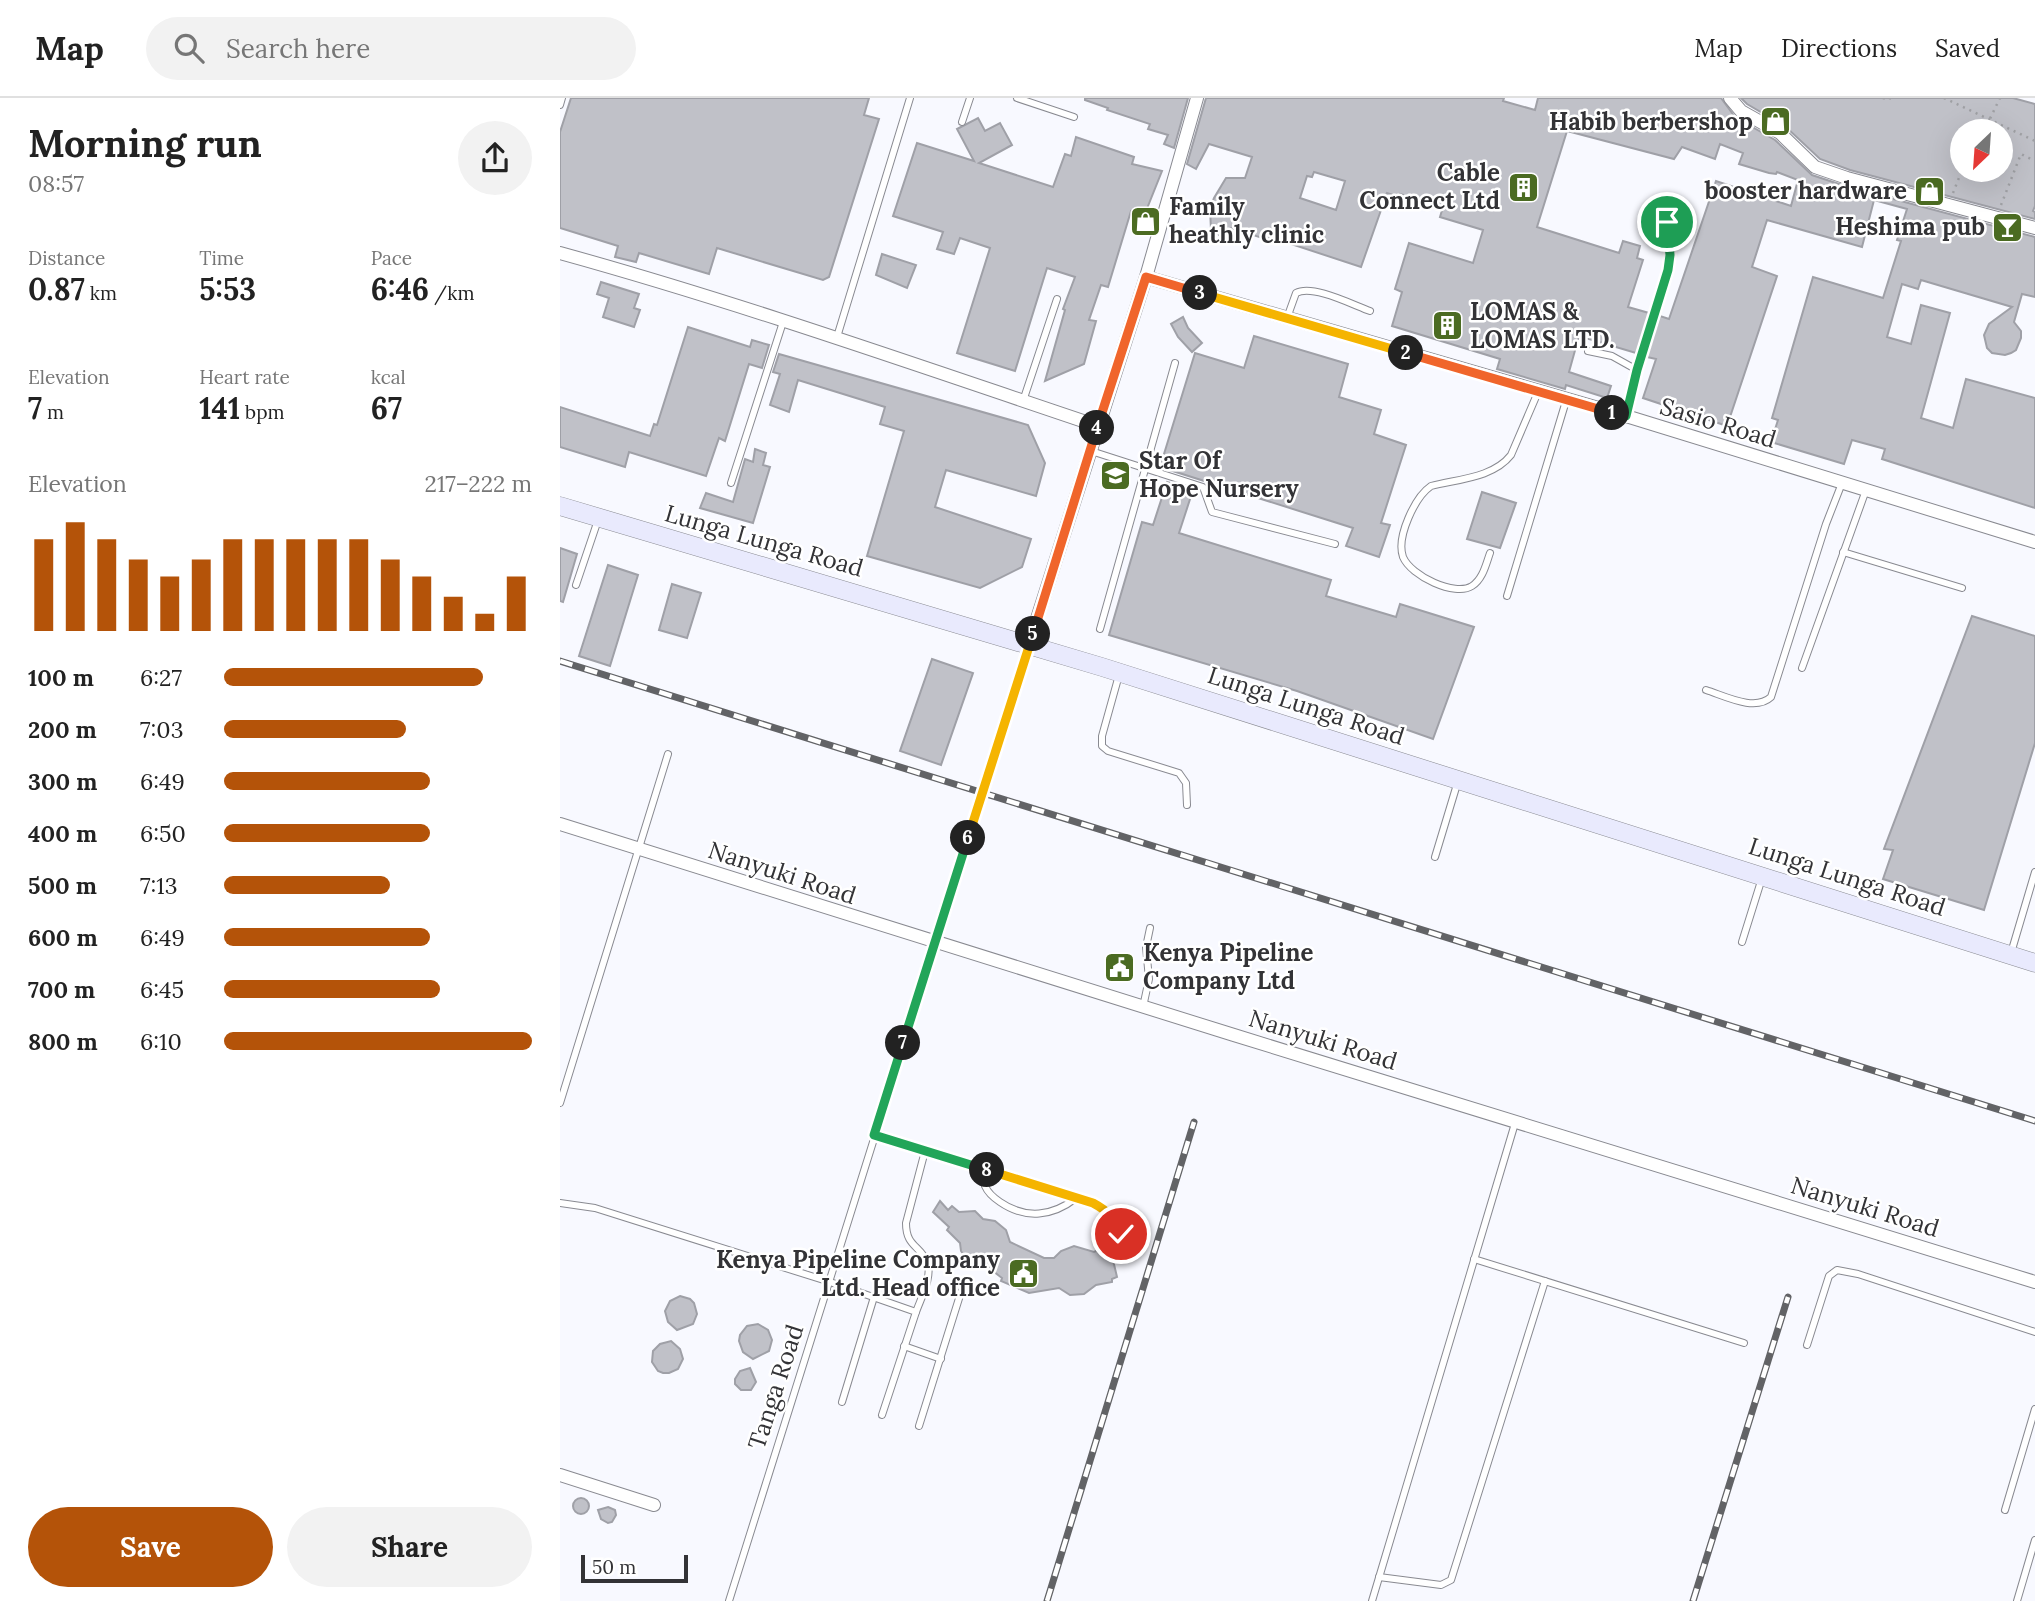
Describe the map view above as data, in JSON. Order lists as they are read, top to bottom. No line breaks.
{"streets":{"main road":["Lunga Lunga Road"],"street":["Sasio Road","Nanyuki Road"],"lane":["Tanga Road"]},"crossings":[["Lunga Lunga Road","Tanga Road"],["Nanyuki Road","Tanga Road"]],"places":{"shop":["Habib berbershop","booster hardware","Family heathly clinic"],"building":["Cable Connect Ltd","LOMAS & LOMAS LTD."],"bar":["Heshima pub"],"school or university":["Star Of Hope Nursery"],"public building":["Kenya Pipeline Company Ltd","Kenya Pipeline Company Ltd. Head office"]},"scale_bar":"50 m","north":"bottom left","page":{"header":"Map","search":"Search here","nav":["Map","Directions","Saved"],"heading":["Morning run","08:57"],"stats":[["Distance","0.87 km"],["Time","5:53"],["Pace","6:46 /km"],["Elevation","7 m"],["Heart rate","141 bpm"],["kcal","67"]],"pins":["3","2","1","4","5","6","7","8"],"chart":["Elevation","217–222 m"],"list":[{"name":"100 m","note":"6:27"},{"name":"200 m","note":"7:03"},{"name":"300 m","note":"6:49"},{"name":"400 m","note":"6:50"},{"name":"500 m","note":"7:13"},{"name":"600 m","note":"6:49"},{"name":"700 m","note":"6:45"},{"name":"800 m","note":"6:10"}],"buttons":["Save","Share"],"scale":"50 m"}}
